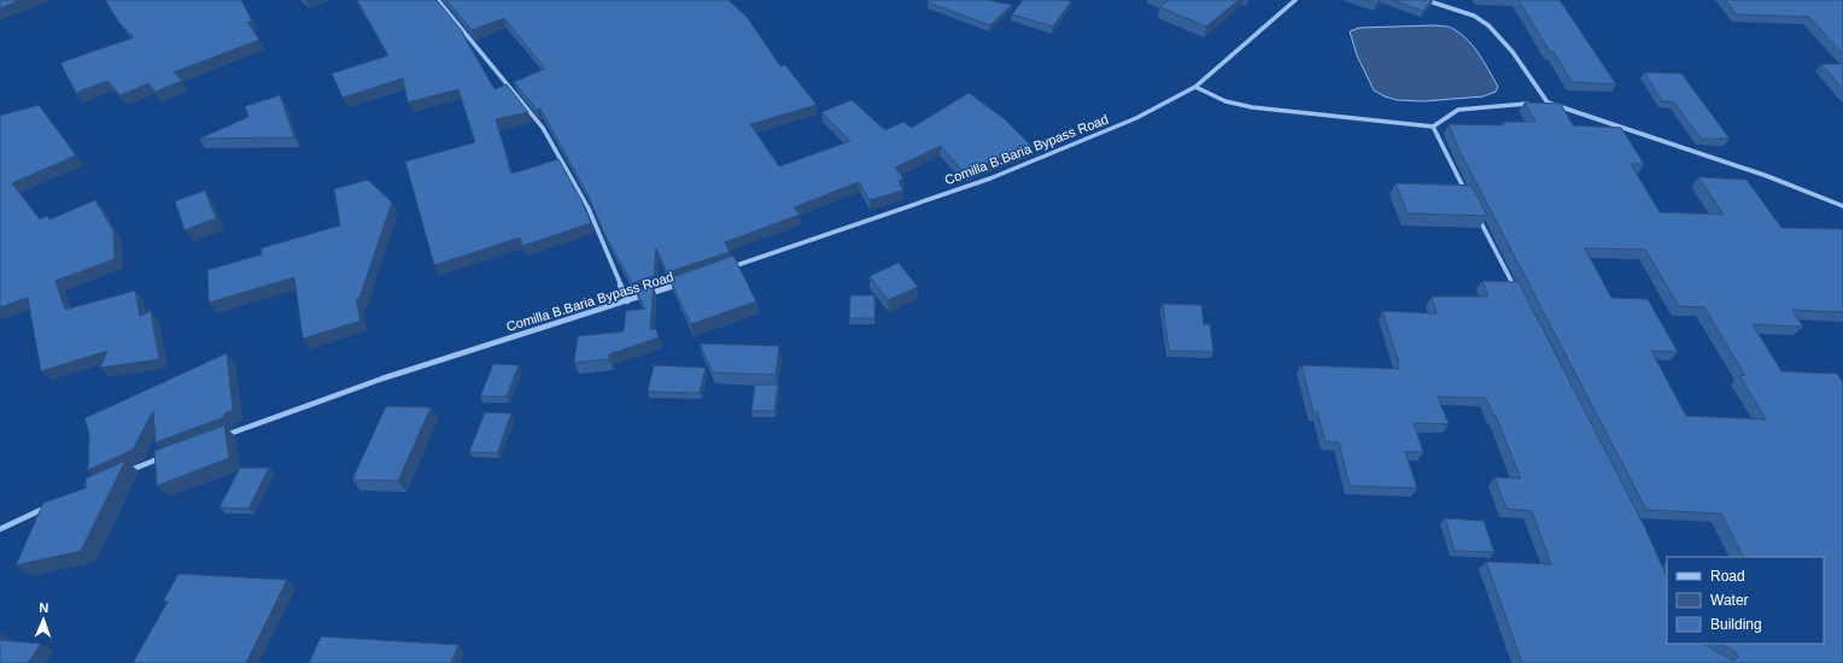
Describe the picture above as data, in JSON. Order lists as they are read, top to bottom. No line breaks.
{"streets":{"street":["Comilla B.Baria Bypass Road"]},"legend":["Road","Water","Building"],"north":"top"}
